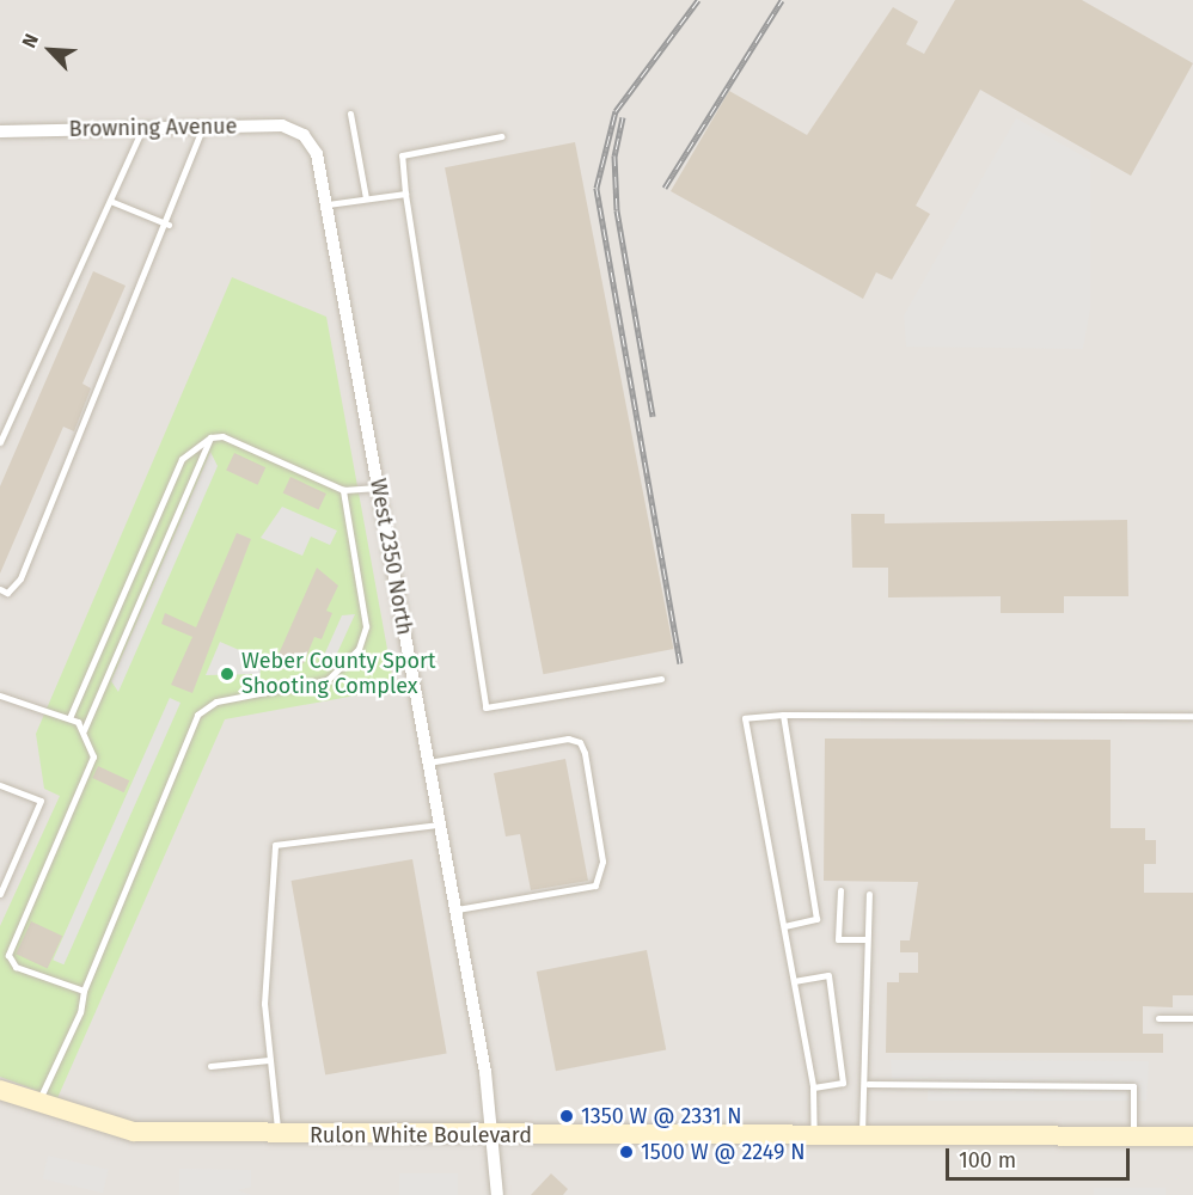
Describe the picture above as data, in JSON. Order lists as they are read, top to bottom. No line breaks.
{"streets":{"street":["Browning Avenue","West 2350 North","Rulon White Boulevard"]},"crossings":[["Browning Avenue","West 2350 North"],["West 2350 North","Rulon White Boulevard"]],"places":["Weber County Sport Shooting Complex","1350 W @ 2331 N","1500 W @ 2249 N"],"scale_bar":"100 m","north":"top left"}
